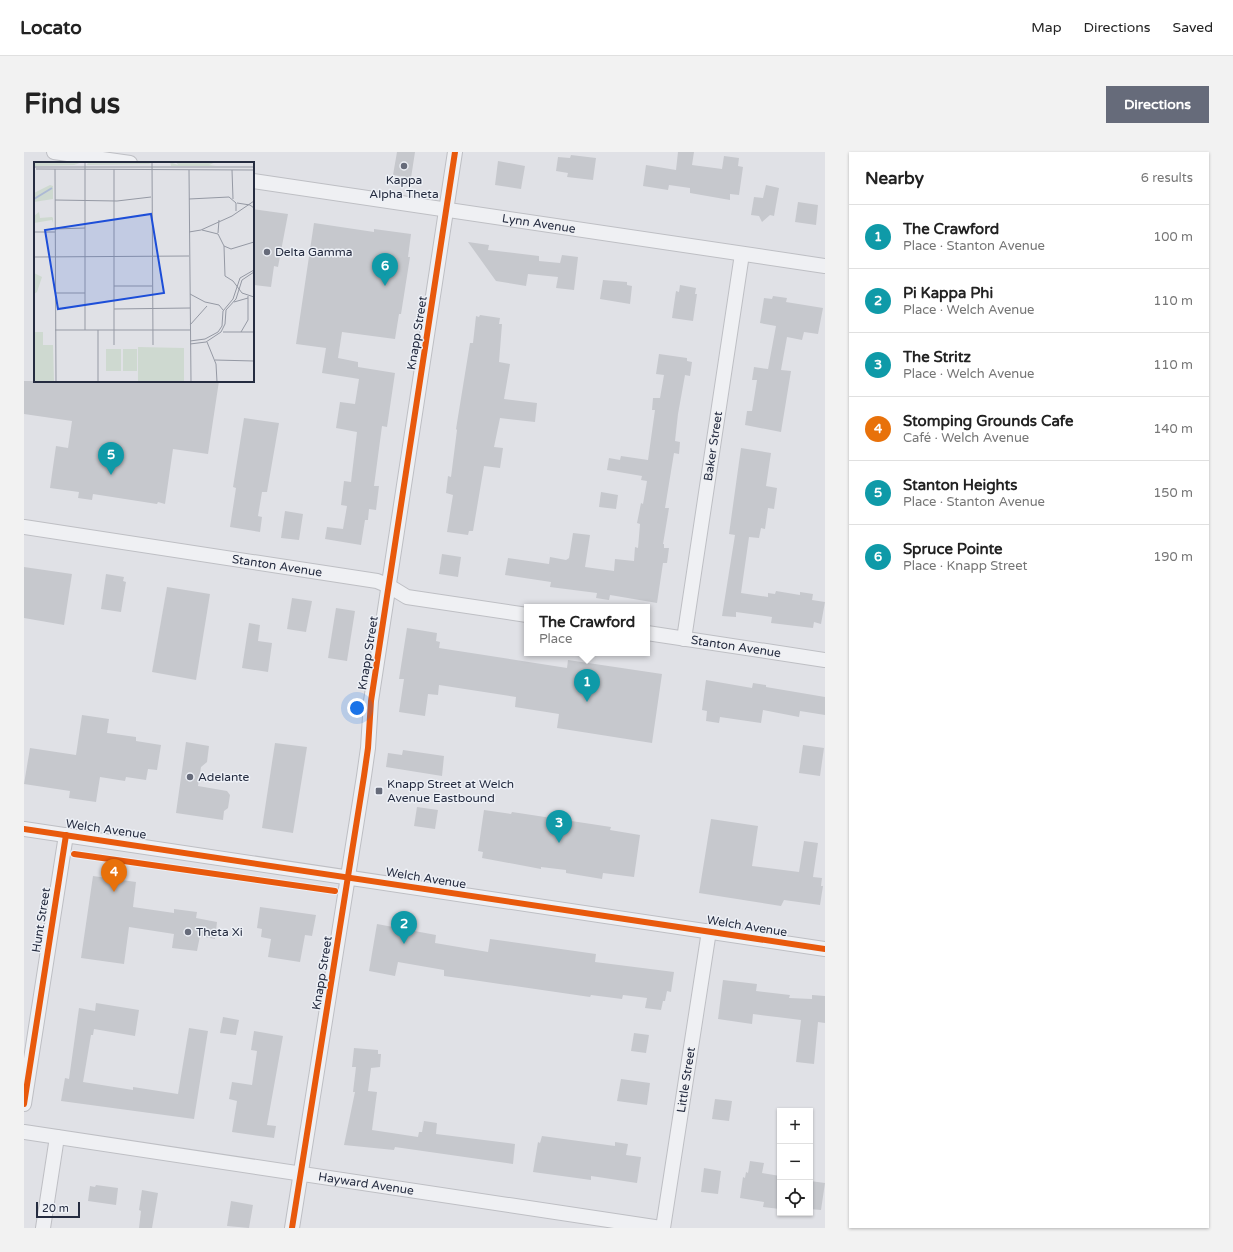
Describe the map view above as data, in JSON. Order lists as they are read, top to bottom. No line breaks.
{"streets":{"street":["Lynn Avenue","Knapp Street","Baker Street","Stanton Avenue","Welch Avenue","Hunt Street","Little Street","Hayward Avenue"]},"crossings":[["Lynn Avenue","Knapp Street"],["Lynn Avenue","Baker Street"],["Knapp Street","Stanton Avenue"],["Knapp Street","Welch Avenue"],["Knapp Street","Hayward Avenue"],["Baker Street","Stanton Avenue"],["Welch Avenue","Hunt Street"],["Welch Avenue","Little Street"],["Little Street","Hayward Avenue"]],"places":{"other":["Kappa Alpha Theta","Delta Gamma","Adelante","Theta Xi"],"transit":["Knapp Street at Welch Avenue Eastbound"]},"scale_bar":"20 m","page":{"header":"Locato","nav":["Map","Directions","Saved"],"buttons":"Directions","title":"Find us","heading":["Nearby","6 results"],"list":[{"mark":"1","name":"The Crawford","note":"Place · Stanton Avenue","value":"100 m"},{"mark":"2","name":"Pi Kappa Phi","note":"Place · Welch Avenue","value":"110 m"},{"mark":"3","name":"The Stritz","note":"Place · Welch Avenue","value":"110 m"},{"mark":"4","name":"Stomping Grounds Cafe","note":"Café · Welch Avenue","value":"140 m"},{"mark":"5","name":"Stanton Heights","note":"Place · Stanton Avenue","value":"150 m"},{"mark":"6","name":"Spruce Pointe","note":"Place · Knapp Street","value":"190 m"}],"pins":["6","5","1","3","4","2"],"popup":["The Crawford","Place"],"map_buttons":["+","−"],"scale":"20 m"}}
